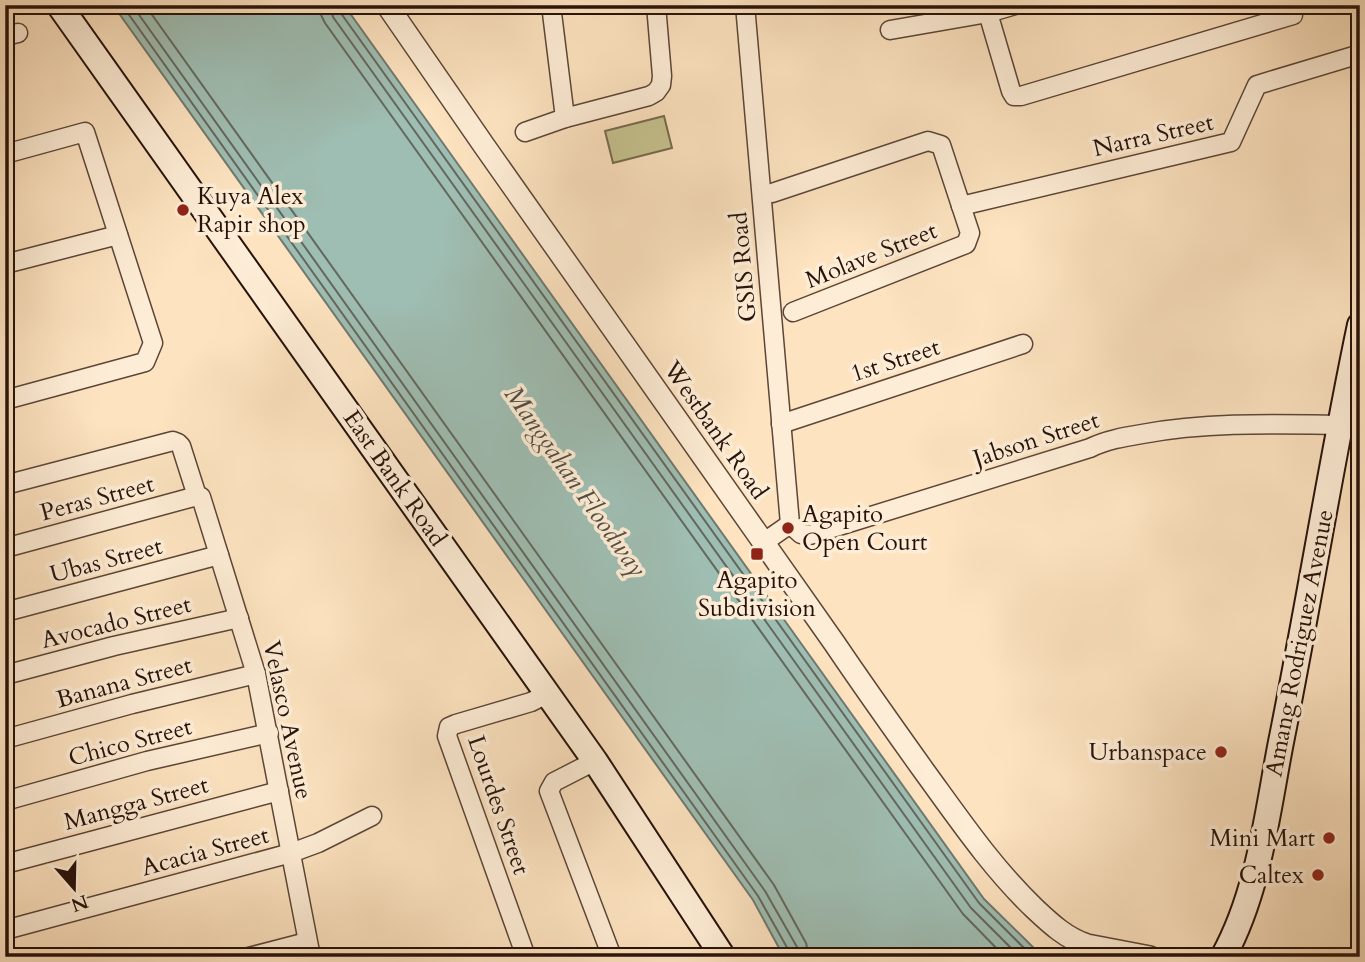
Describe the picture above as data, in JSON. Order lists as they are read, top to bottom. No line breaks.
{"streets":{"main road":["East Bank Road","Amang Rodriguez Avenue"],"street":["Narra Street","Molave Street","GSIS Road","1st Street","Westbank Road","Jabson Street","Peras Street","Ubas Street","Avocado Street","Banana Street","Velasco Avenue","Chico Street","Mangga Street","Lourdes Street","Acacia Street"]},"crossings":[["Narra Street","Molave Street"],["GSIS Road","1st Street"],["GSIS Road","Jabson Street"],["Jabson Street","Amang Rodriguez Avenue"],["East Bank Road","Lourdes Street"],["Peras Street","Velasco Avenue"],["Ubas Street","Velasco Avenue"],["Avocado Street","Velasco Avenue"],["Banana Street","Velasco Avenue"],["Velasco Avenue","Chico Street"],["Velasco Avenue","Mangga Street"],["Velasco Avenue","Acacia Street"]],"water":["Manggahan Floodway"],"places":{"other":["Kuya Alex Rapir shop","Agapito Open Court","Urbanspace","Mini Mart","Caltex"],"transit":["Agapito Subdivision"]},"north":"bottom"}
